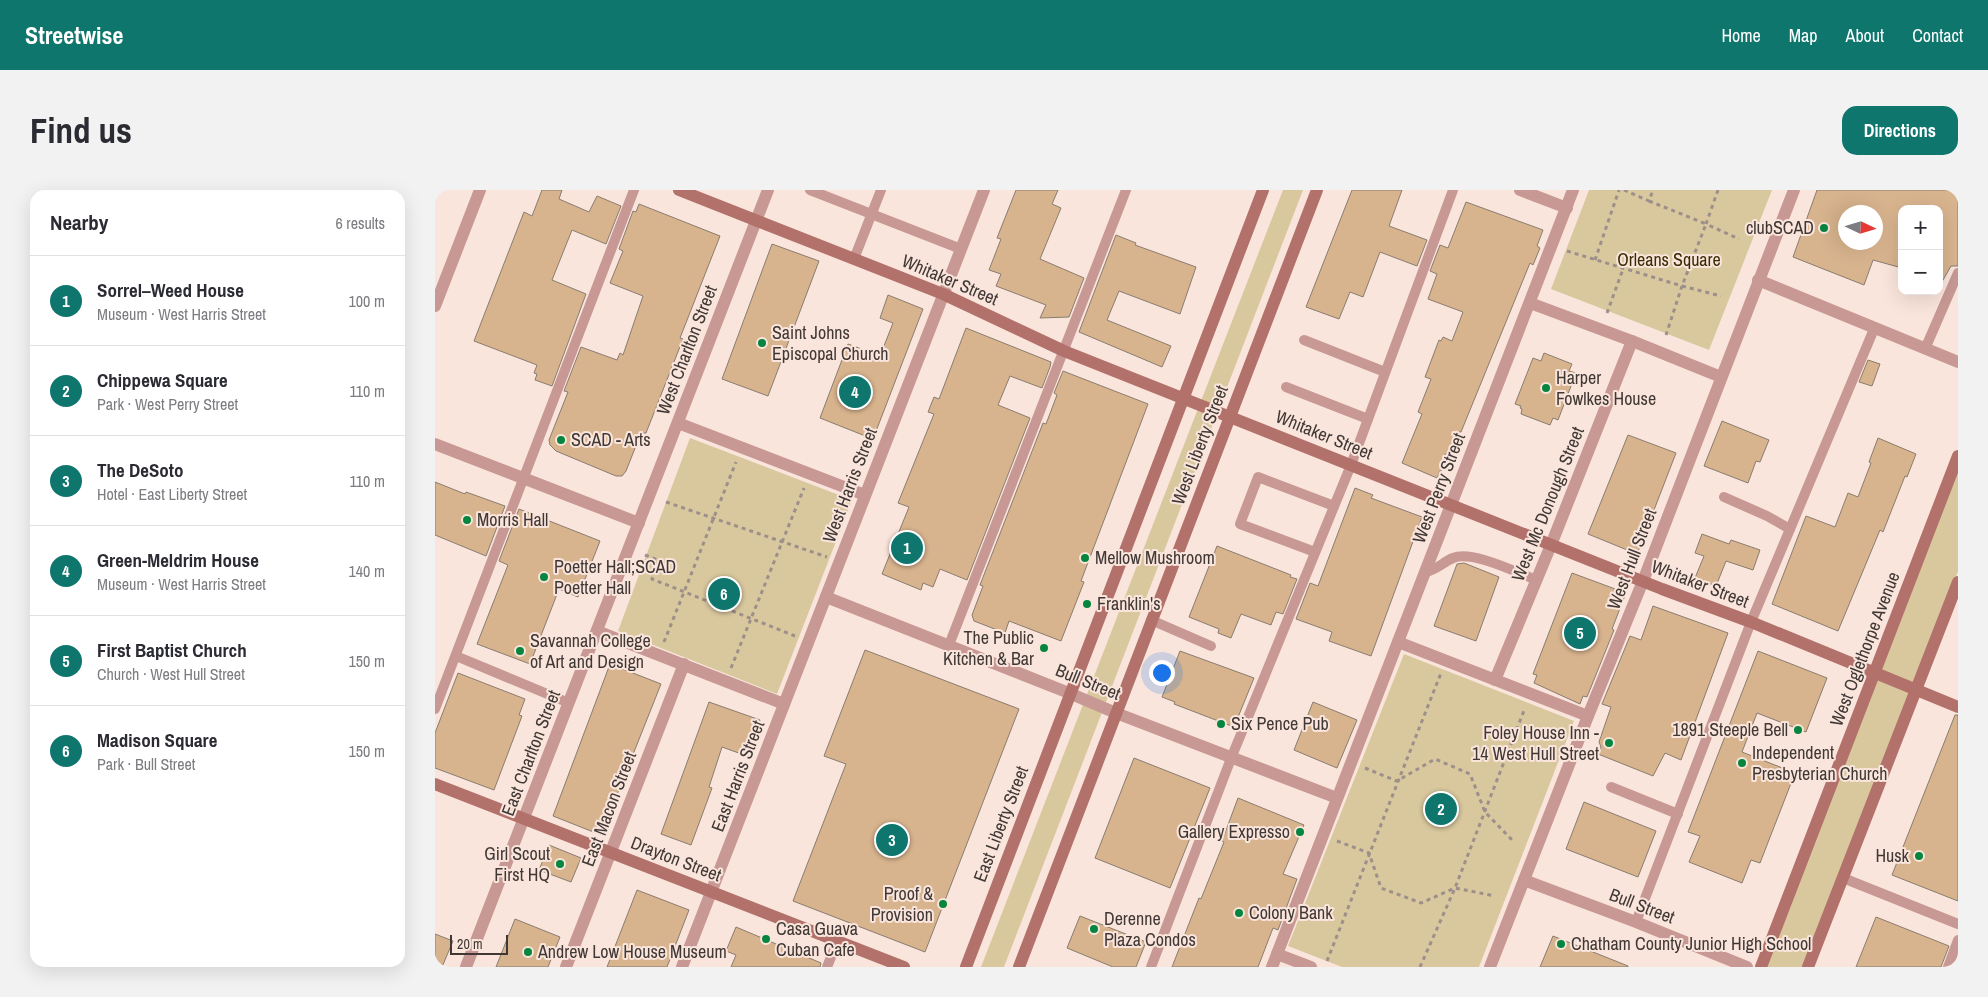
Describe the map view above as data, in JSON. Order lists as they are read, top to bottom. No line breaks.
{"streets":{"main road":["Whitaker Street","West Liberty Street","West Oglethorpe Avenue","East Liberty Street","Drayton Street"],"street":["West Charlton Street","West Harris Street","West Perry Street","West Mc Donough Street","West Hull Street","Bull Street","East Charlton Street","East Harris Street","East Macon Street"]},"crossings":[["Whitaker Street","West Charlton Street"],["Whitaker Street","West Liberty Street"],["Whitaker Street","West Harris Street"],["Whitaker Street","West Perry Street"],["Whitaker Street","West Mc Donough Street"],["Whitaker Street","West Hull Street"],["Whitaker Street","West Oglethorpe Avenue"],["West Charlton Street","East Charlton Street"],["West Liberty Street","Bull Street"],["West Liberty Street","East Liberty Street"],["West Harris Street","Bull Street"],["West Harris Street","East Harris Street"],["West Perry Street","Bull Street"],["West Hull Street","Bull Street"],["Bull Street","East Harris Street"],["Bull Street","East Liberty Street"],["East Charlton Street","Drayton Street"],["East Harris Street","Drayton Street"],["East Macon Street","Drayton Street"]],"parks":["Orleans Square"],"places":["clubSCAD","Saint Johns Episcopal Church","Harper Fowlkes House","SCAD - Arts","Morris Hall","Mellow Mushroom","Poetter Hall;SCAD Poetter Hall","Franklin's","The Public Kitchen & Bar","Savannah College of Art and Design","Six Pence Pub","1891 Steeple Bell","Foley House Inn - 14 West Hull Street","Independent Presbyterian Church","Gallery Expresso","Husk","Girl Scout First HQ","Proof & Provision","Colony Bank","Derenne Plaza Condos","Casa Guava Cuban Cafe","Chatham County Junior High School","Andrew Low House Museum"],"scale_bar":"20 m","north":"right","page":{"header":"Streetwise","nav":["Home","Map","About","Contact"],"buttons":"Directions","title":"Find us","heading":["Nearby","6 results"],"map_buttons":["+","−"],"list":[{"mark":"1","name":"Sorrel–Weed House","note":"Museum · West Harris Street","value":"100 m"},{"mark":"2","name":"Chippewa Square","note":"Park · West Perry Street","value":"110 m"},{"mark":"3","name":"The DeSoto","note":"Hotel · East Liberty Street","value":"110 m"},{"mark":"4","name":"Green-Meldrim House","note":"Museum · West Harris Street","value":"140 m"},{"mark":"5","name":"First Baptist Church","note":"Church · West Hull Street","value":"150 m"},{"mark":"6","name":"Madison Square","note":"Park · Bull Street","value":"150 m"}],"pins":["4","1","6","5","2","3"],"scale":"20 m"}}
